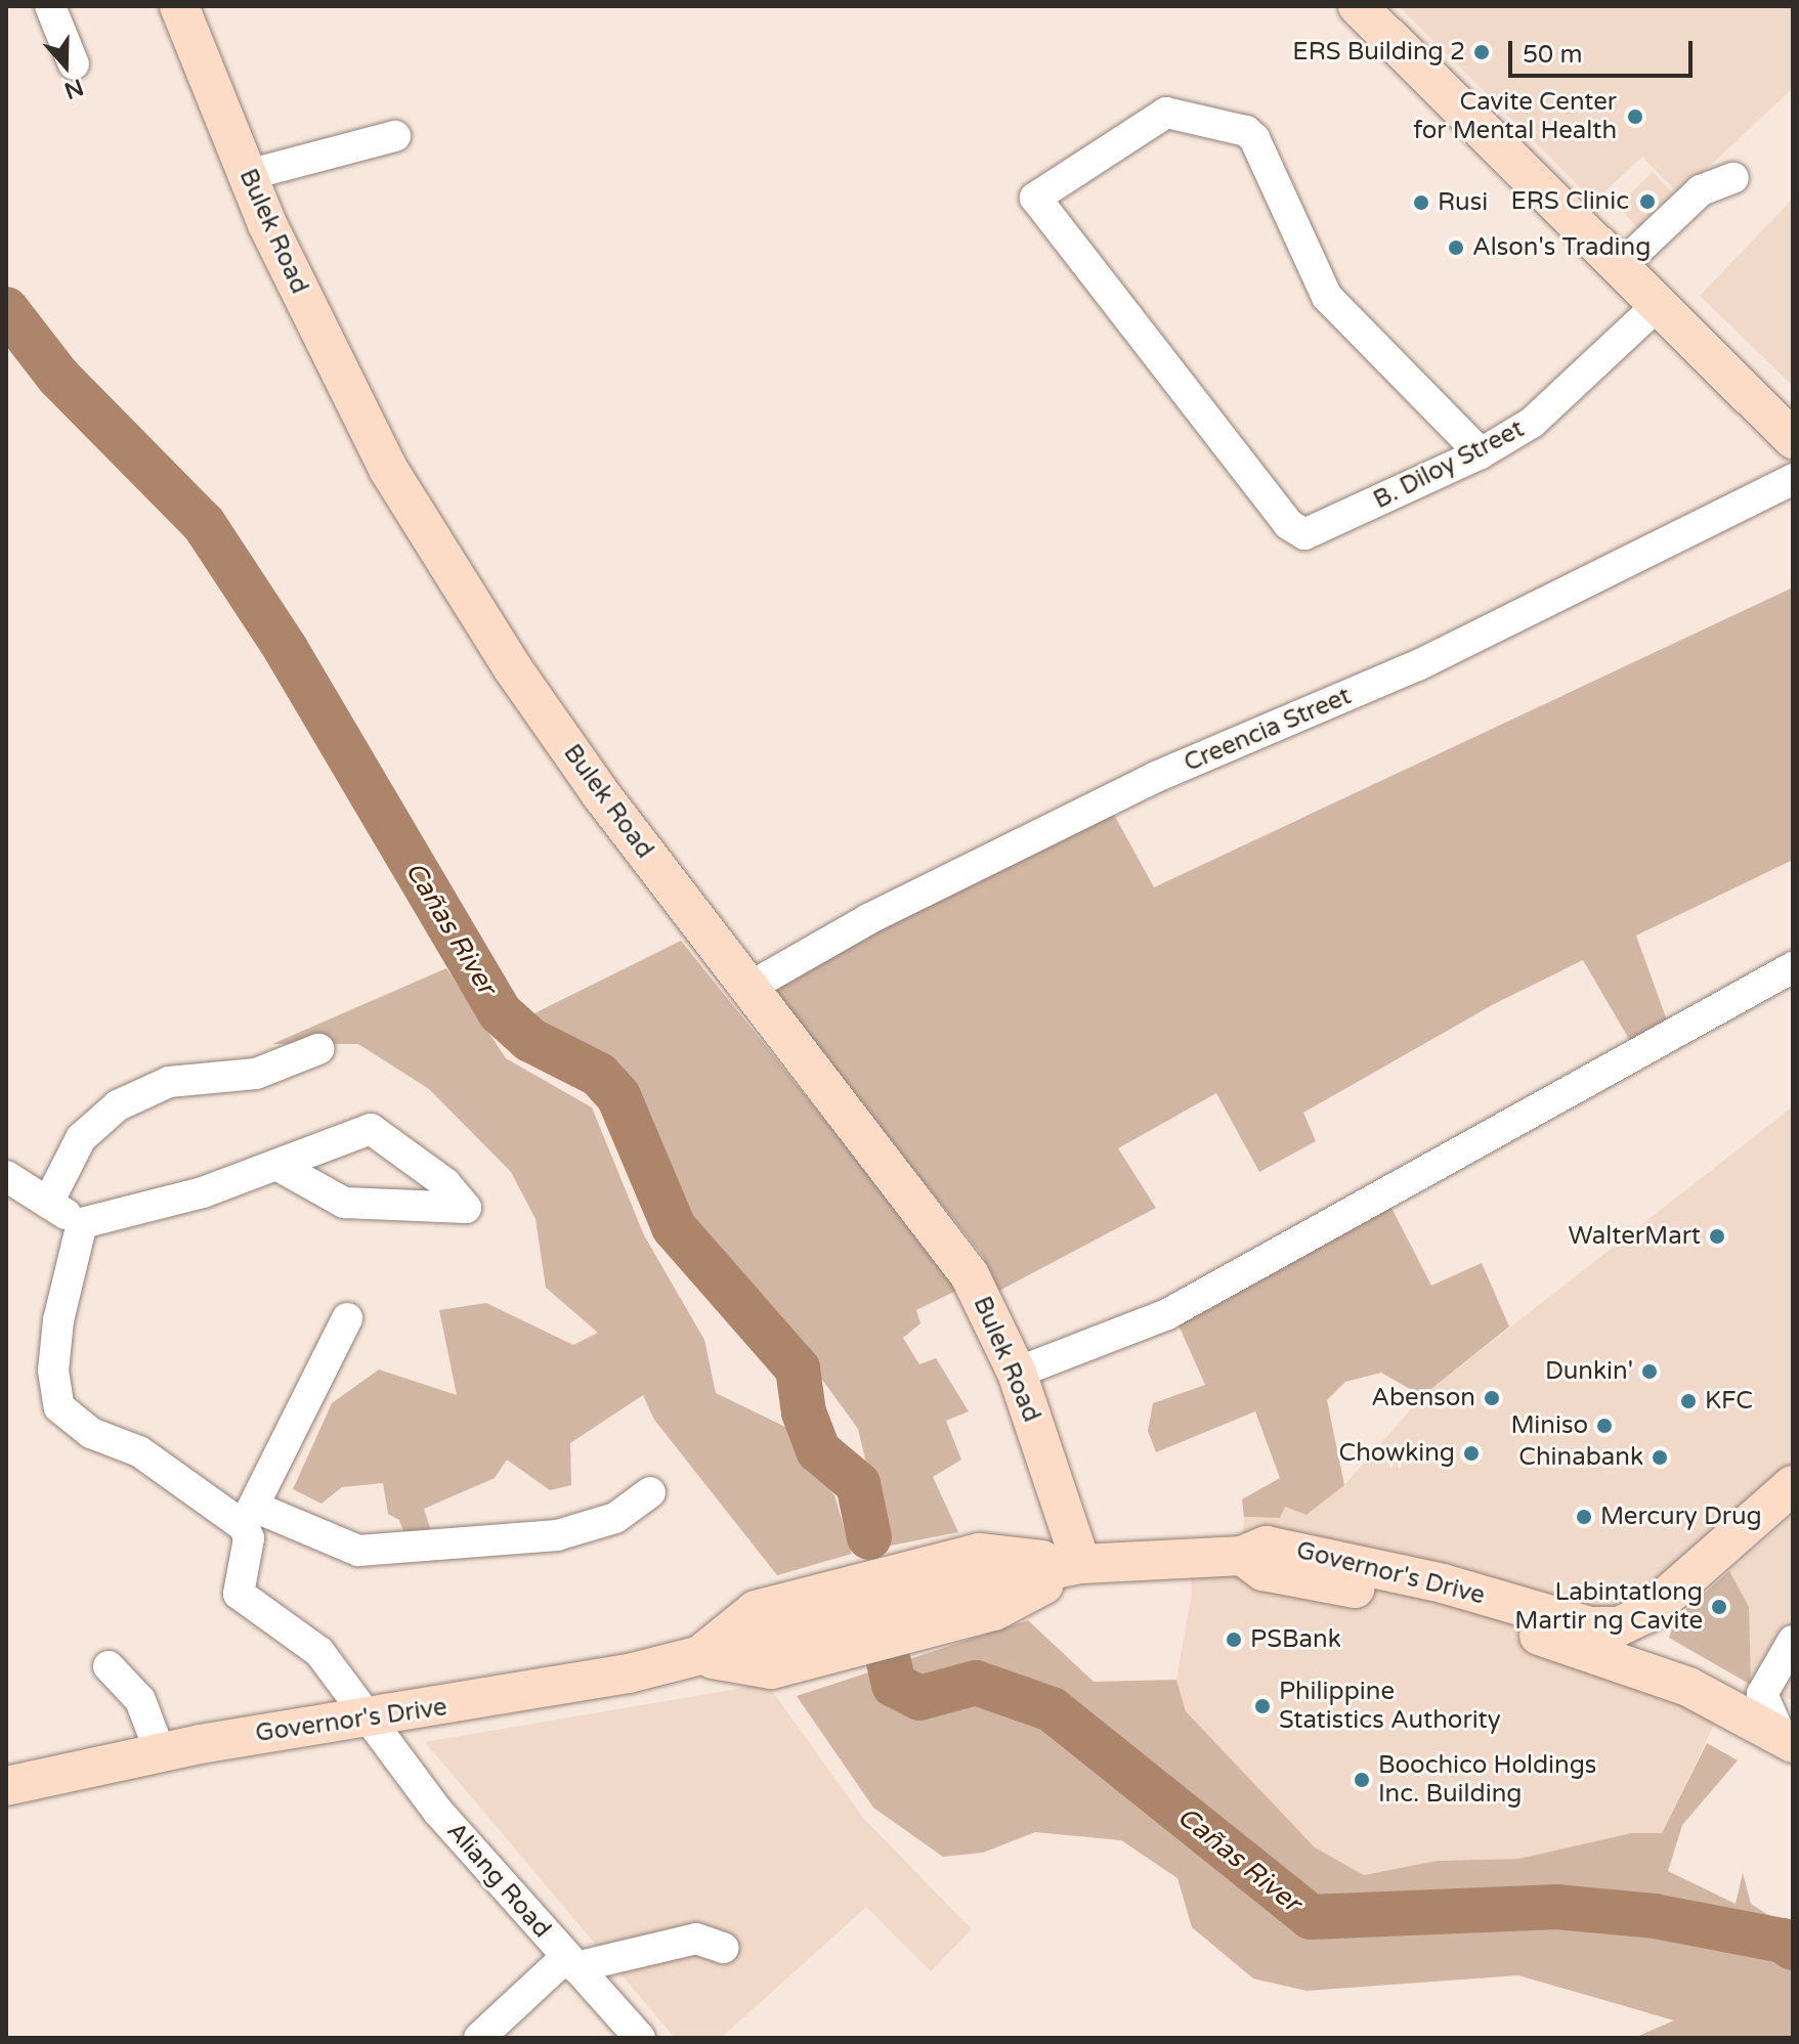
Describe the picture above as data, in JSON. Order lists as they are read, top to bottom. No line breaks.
{"streets":{"main road":["Bulek Road","Governor's Drive"],"street":["B. Diloy Street","Creencia Street","Aliang Road"]},"crossings":[["Bulek Road","Creencia Street"],["Bulek Road","Governor's Drive"],["Governor's Drive","Aliang Road"]],"water":["Cañas River"],"places":["ERS Building 2","Cavite Center for Mental Health","ERS Clinic","Rusi","Alson's Trading","WalterMart","Dunkin'","Abenson","KFC","Miniso","Chowking","Chinabank","Mercury Drug","Labintatlong Martir ng Cavite","PSBank","Philippine Statistics Authority","Boochico Holdings Inc. Building"],"scale_bar":"50 m","north":"bottom"}
